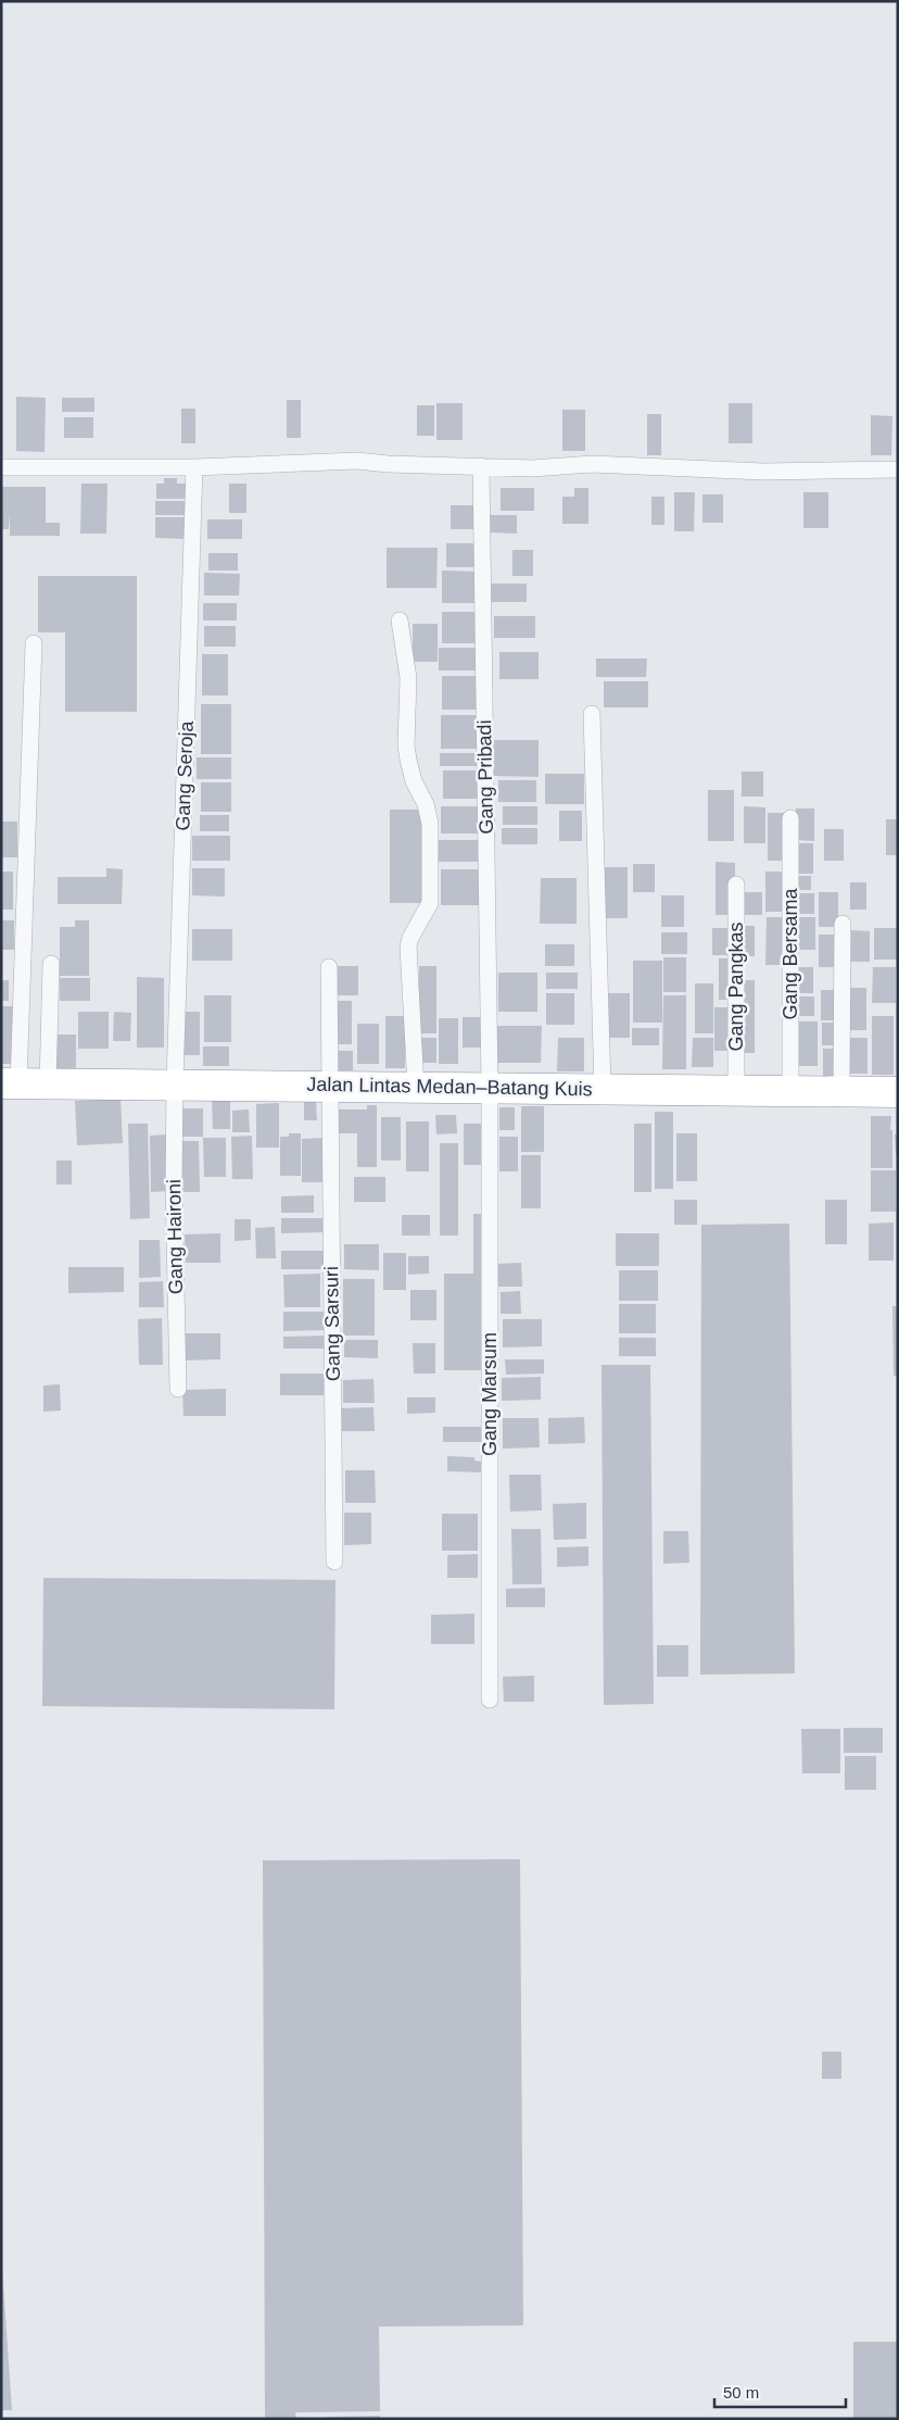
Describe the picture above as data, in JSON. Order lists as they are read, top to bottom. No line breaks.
{"streets":{"highway":["Jalan Lintas Medan–Batang Kuis"],"street":["Gang Seroja","Gang Pribadi","Gang Bersama","Gang Pangkas","Gang Haironi","Gang Sarsuri","Gang Marsum"]},"crossings":[["Gang Seroja","Jalan Lintas Medan–Batang Kuis"],["Gang Seroja","Gang Haironi"],["Gang Pribadi","Jalan Lintas Medan–Batang Kuis"],["Gang Pribadi","Gang Marsum"],["Gang Bersama","Jalan Lintas Medan–Batang Kuis"],["Gang Pangkas","Jalan Lintas Medan–Batang Kuis"],["Jalan Lintas Medan–Batang Kuis","Gang Haironi"],["Jalan Lintas Medan–Batang Kuis","Gang Sarsuri"],["Jalan Lintas Medan–Batang Kuis","Gang Marsum"]],"scale_bar":"50 m"}
